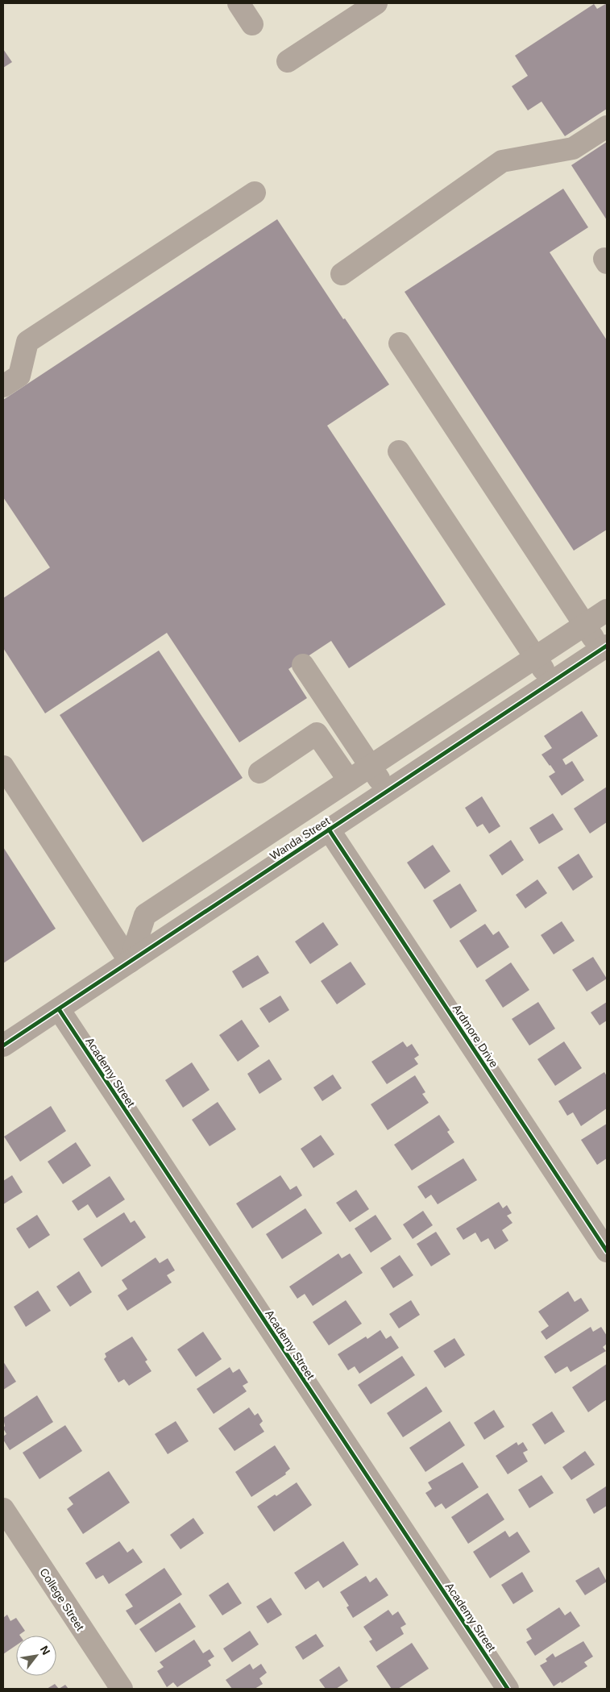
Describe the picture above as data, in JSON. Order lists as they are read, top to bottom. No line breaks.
{"streets":{"street":["Wanda Street","Ardmore Drive","Academy Street","College Street"]},"crossings":[["Wanda Street","Ardmore Drive"],["Wanda Street","Academy Street"]],"north":"top right"}
